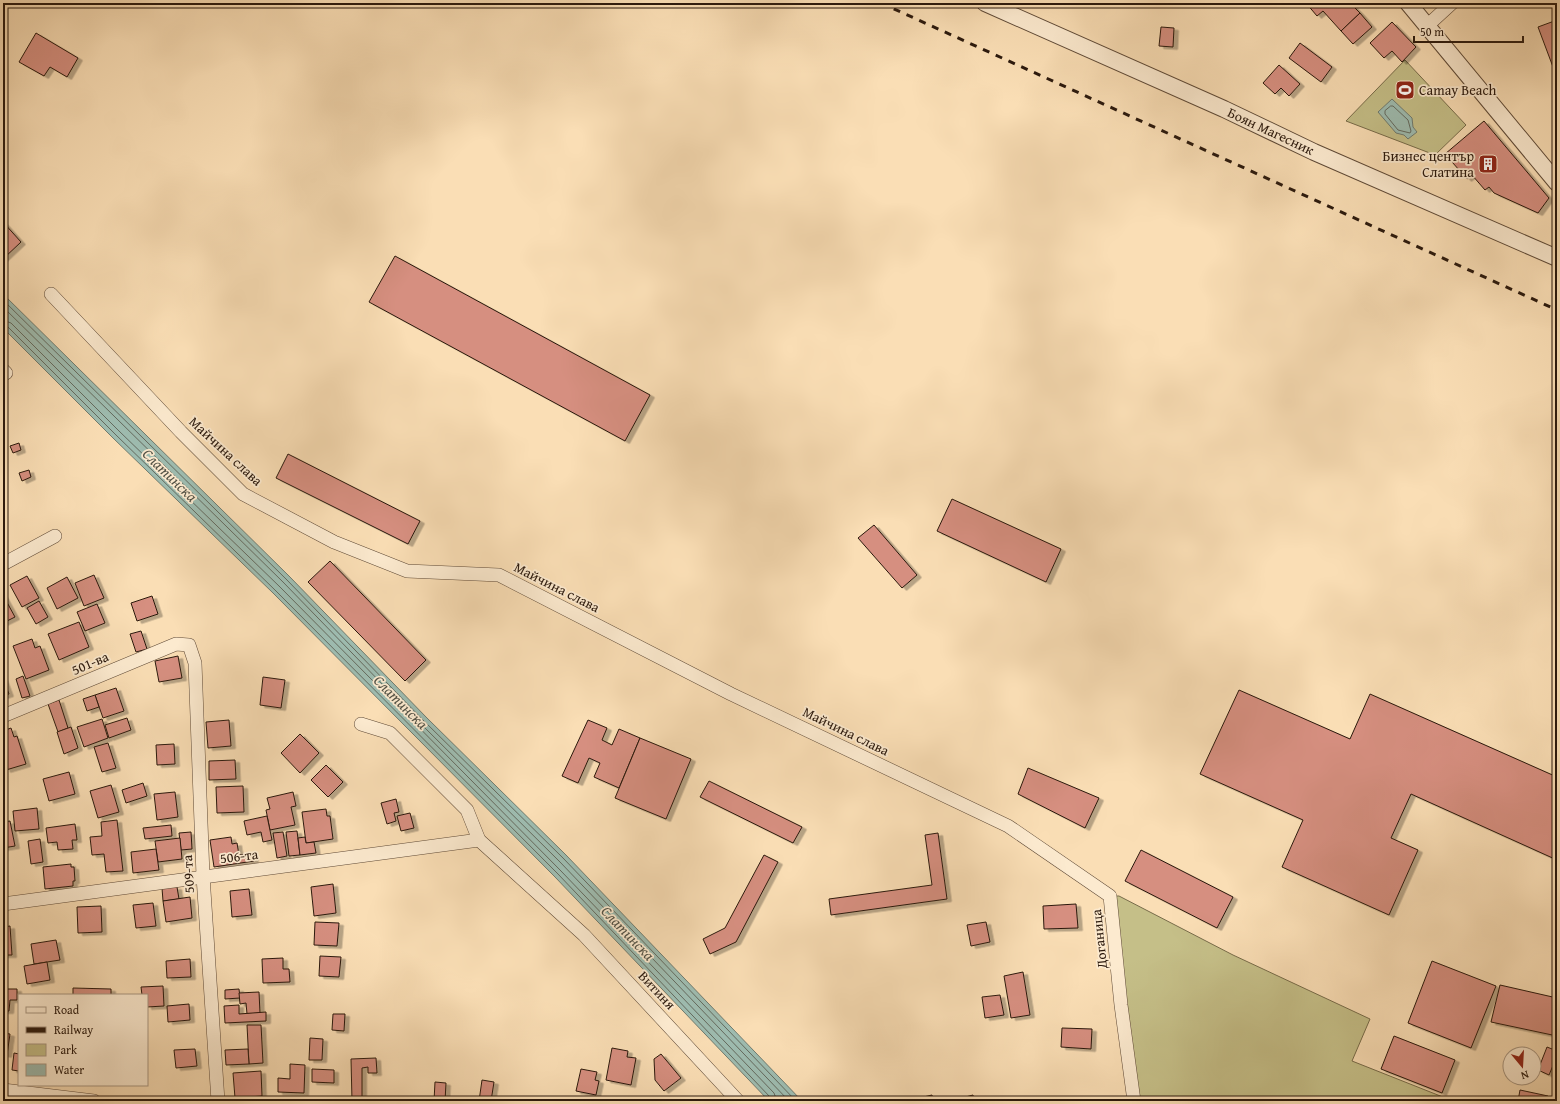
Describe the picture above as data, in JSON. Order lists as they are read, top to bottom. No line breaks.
{"streets":{"street":["Боян Магесник","Майчина слава","501-ва","506-та","509-та","Доганица","Витиня"]},"crossings":[["Майчина слава","Доганица"],["501-ва","509-та"],["506-та","509-та"],["506-та","Витиня"]],"water":["Слатинска"],"places":{"sports":["Camay Beach"],"building":["Бизнес център Слатина"]},"legend":["Road","Railway","Park","Water"],"scale_bar":"50 m","north":"bottom"}
